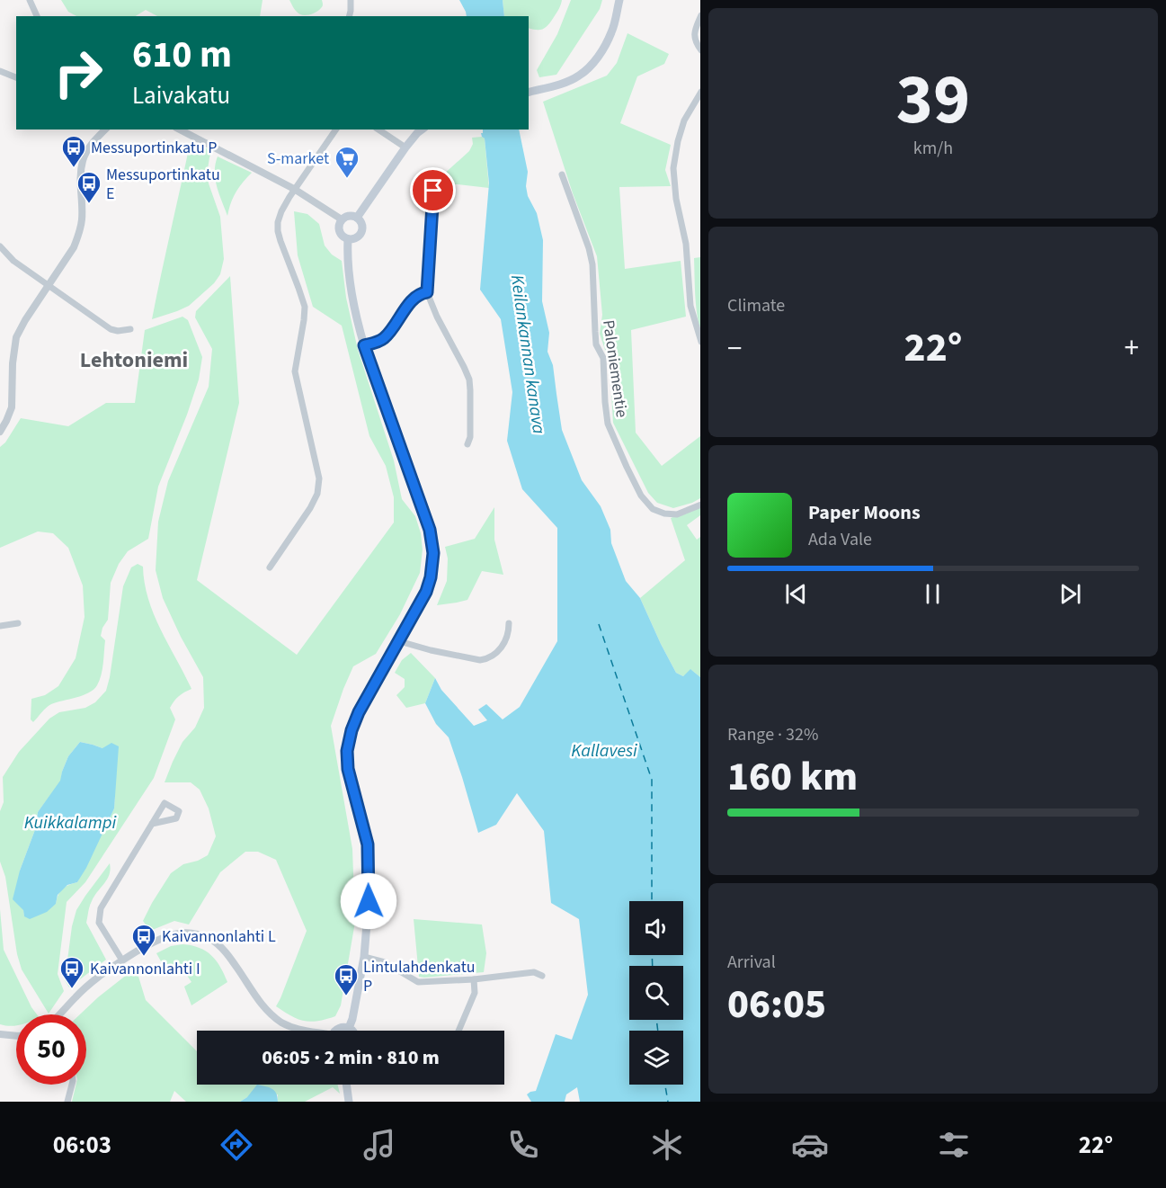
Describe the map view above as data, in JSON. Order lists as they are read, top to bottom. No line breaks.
{"streets":{"street":["Paloniementie"]},"districts":["Lehtoniemi"],"water":["Keilankannan kanava","Kallavesi","Kuikkalampi"],"places":{"bus stop":["Messuportinkatu P","Messuportinkatu E","Kaivannonlahti L","Kaivannonlahti I","Lintulahdenkatu P"],"supermarket":["S-market"]},"page":{"tile":[["39","km/h"],"Climate",["Range · 32%","160 km"],["Arrival","06:05"]],"turn":["610 m","Laivakatu"],"heat":["−","22°","+"],"song":["Paper Moons","Ada Vale"],"limit":"50","trip":"06:05 · 2 min · 810 m","tabs":["06:03","22°"]}}
